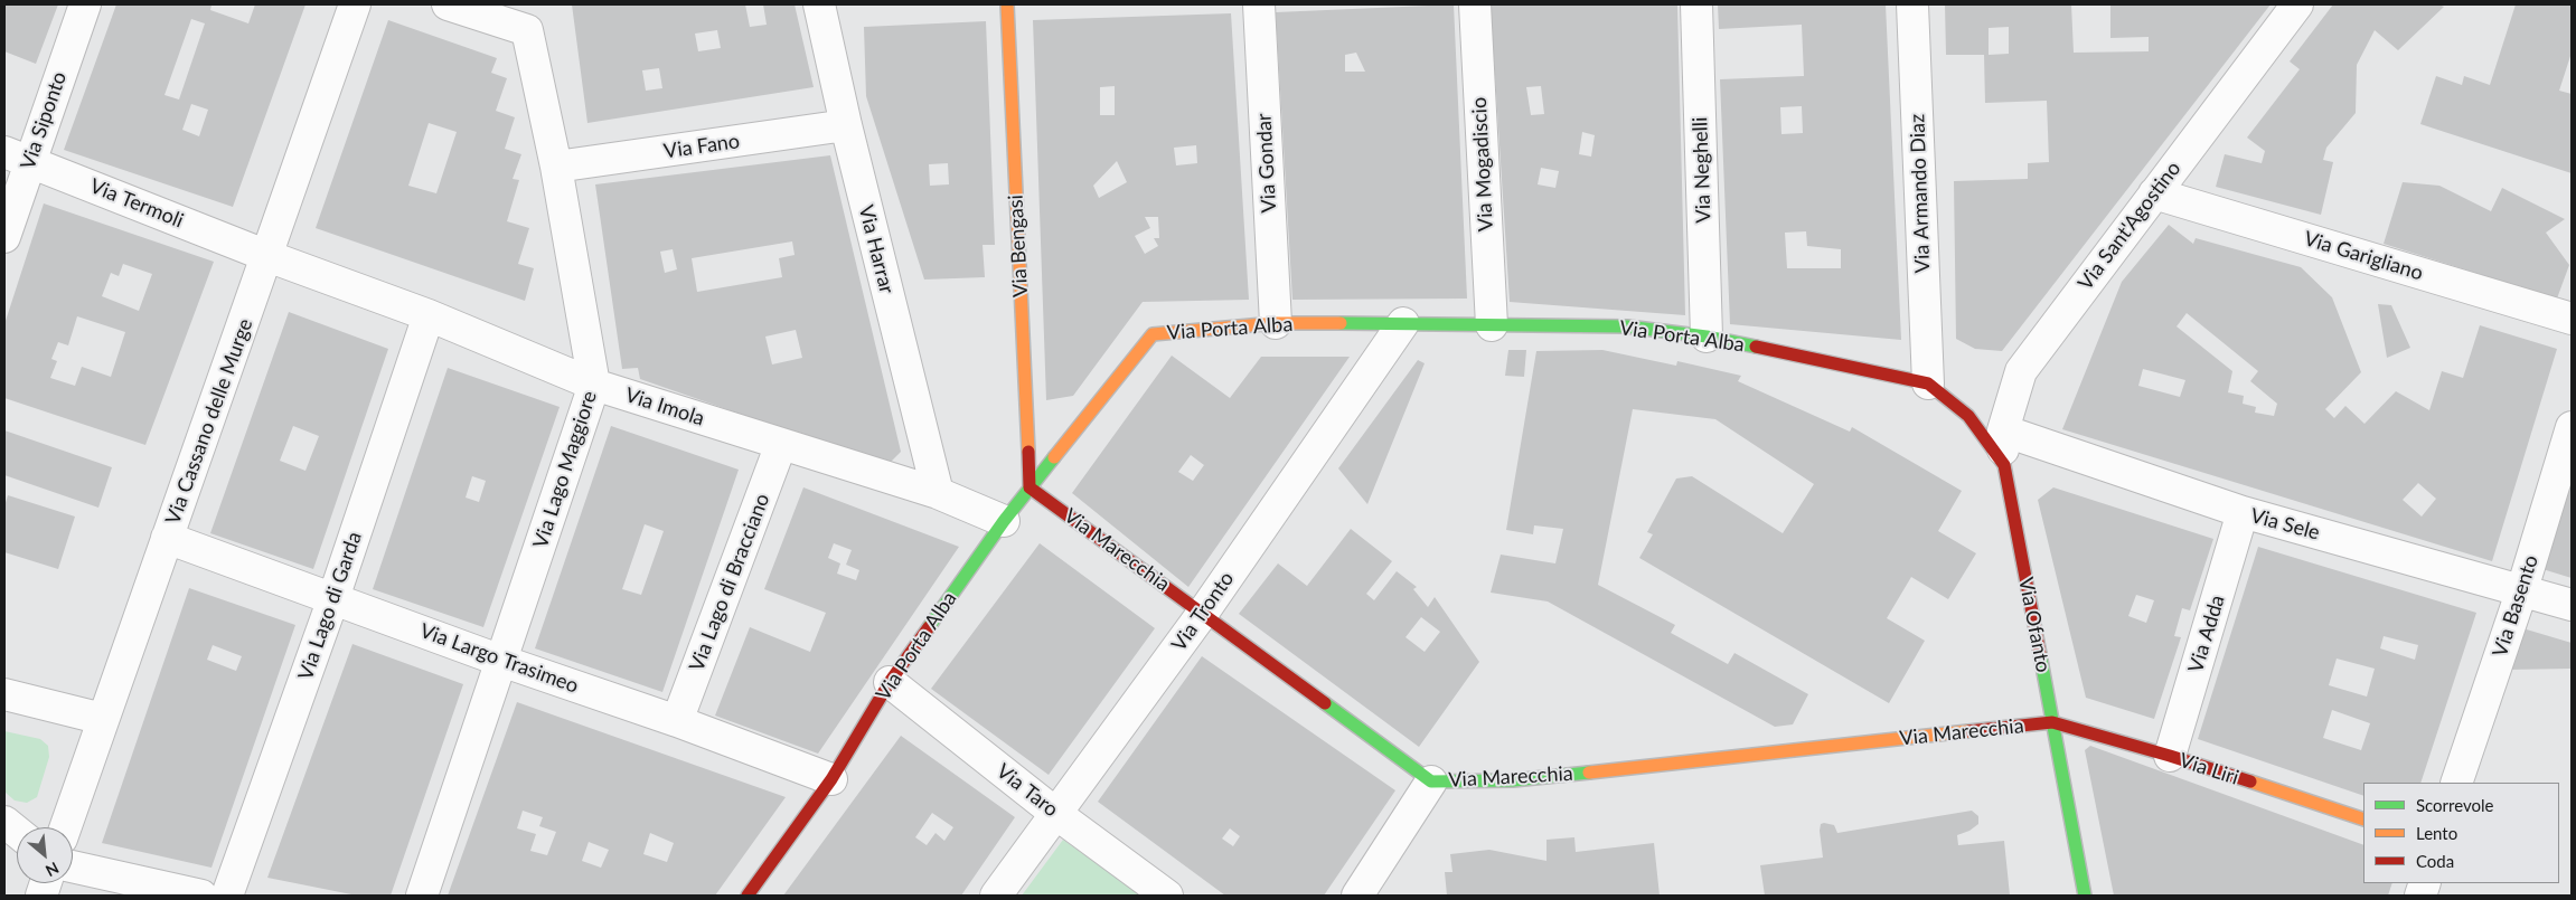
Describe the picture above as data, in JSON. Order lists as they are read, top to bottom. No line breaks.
{"streets":{"street":["Via Siponto","Via Fano","Via Gondar","Via Mogadiscio","Via Neghelli","Via Armando Diaz","Via Termoli","Via Sant'Agostino","Via Bengasi","Via Harrar","Via Garigliano","Via Porta Alba","Via Imola","Via Cassano delle Murge","Via Lago Maggiore","Via Sele","Via Marecchia","Via Lago di Bracciano","Via Lago di Garda","Via Basento","Via Tronto","Via Ofanto","Via Adda","Via Largo Trasimeo","Via Liri","Via Taro"]},"crossings":[["Via Siponto","Via Termoli"],["Via Fano","Via Harrar"],["Via Fano","Via Lago Maggiore"],["Via Gondar","Via Porta Alba"],["Via Mogadiscio","Via Porta Alba"],["Via Neghelli","Via Porta Alba"],["Via Armando Diaz","Via Porta Alba"],["Via Armando Diaz","Via Ofanto"],["Via Termoli","Via Imola"],["Via Termoli","Via Cassano delle Murge"],["Via Sant'Agostino","Via Garigliano"],["Via Sant'Agostino","Via Sele"],["Via Sant'Agostino","Via Ofanto"],["Via Bengasi","Via Porta Alba"],["Via Bengasi","Via Marecchia"],["Via Harrar","Via Imola"],["Via Porta Alba","Via Imola"],["Via Porta Alba","Via Marecchia"],["Via Porta Alba","Via Tronto"],["Via Porta Alba","Via Ofanto"],["Via Porta Alba","Via Largo Trasimeo"],["Via Porta Alba","Via Taro"],["Via Imola","Via Cassano delle Murge"],["Via Imola","Via Lago Maggiore"],["Via Imola","Via Lago di Bracciano"],["Via Imola","Via Lago di Garda"],["Via Cassano delle Murge","Via Largo Trasimeo"],["Via Lago Maggiore","Via Largo Trasimeo"],["Via Sele","Via Basento"],["Via Sele","Via Adda"],["Via Marecchia","Via Tronto"],["Via Marecchia","Via Ofanto"],["Via Marecchia","Via Liri"],["Via Lago di Bracciano","Via Largo Trasimeo"],["Via Lago di Garda","Via Largo Trasimeo"],["Via Tronto","Via Taro"],["Via Ofanto","Via Liri"],["Via Adda","Via Liri"]],"legend":["Scorrevole","Lento","Coda"],"north":"bottom right"}
